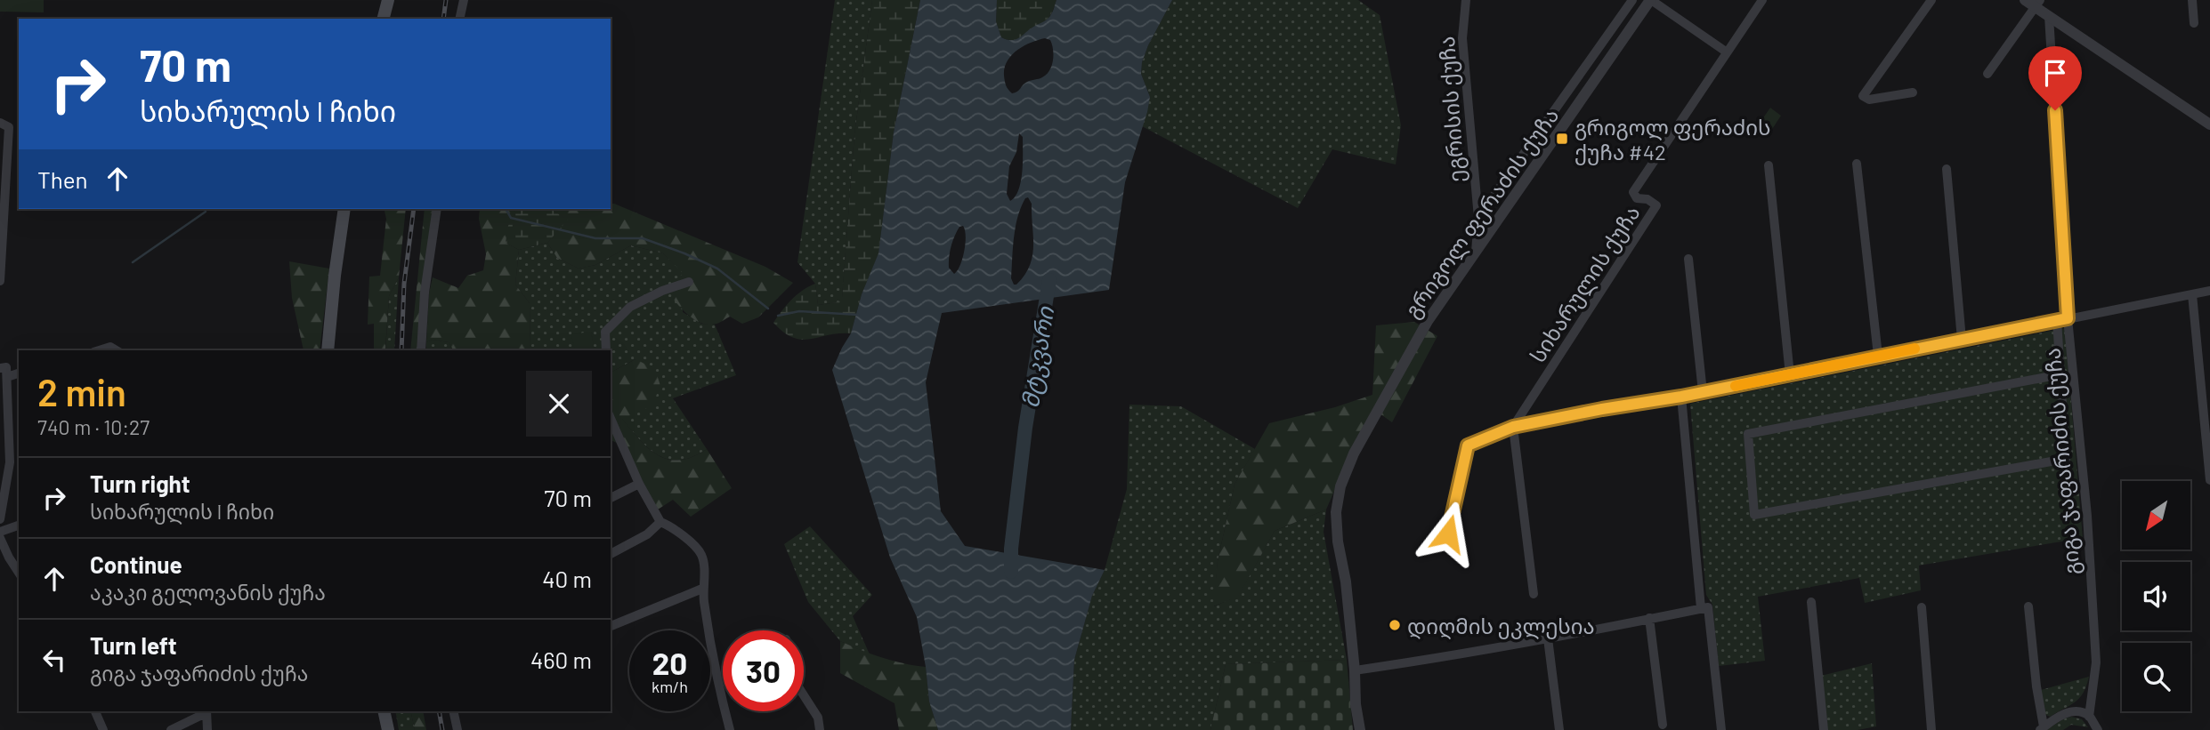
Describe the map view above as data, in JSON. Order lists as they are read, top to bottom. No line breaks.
{"streets":{"street":["ეგრისის ქუჩა","გრიგოლ ფერაძის ქუჩა","სიხარულის ქუჩა","გიგა ჯაფარიძის ქუჩა"]},"crossings":[["ეგრისის ქუჩა","გრიგოლ ფერაძის ქუჩა"]],"water":["მტკვარი"],"places":{"transit":["გრიგოლ ფერაძის ქუჩა #42"],"other":["დიღმის ეკლესია"]},"north":"bottom left","page":{"turn":["70 m","სიხარულის I ჩიხი"],"then":"Then","heading":["2 min","740 m · 10:27"],"list":[{"name":"Turn right","note":"სიხარულის I ჩიხი","value":"70 m"},{"name":"Continue","note":"აკაკი გელოვანის ქუჩა","value":"40 m"},{"name":"Turn left","note":"გიგა ჯაფარიძის ქუჩა","value":"460 m"}],"speed":"20 km/h","limit":"30"}}
